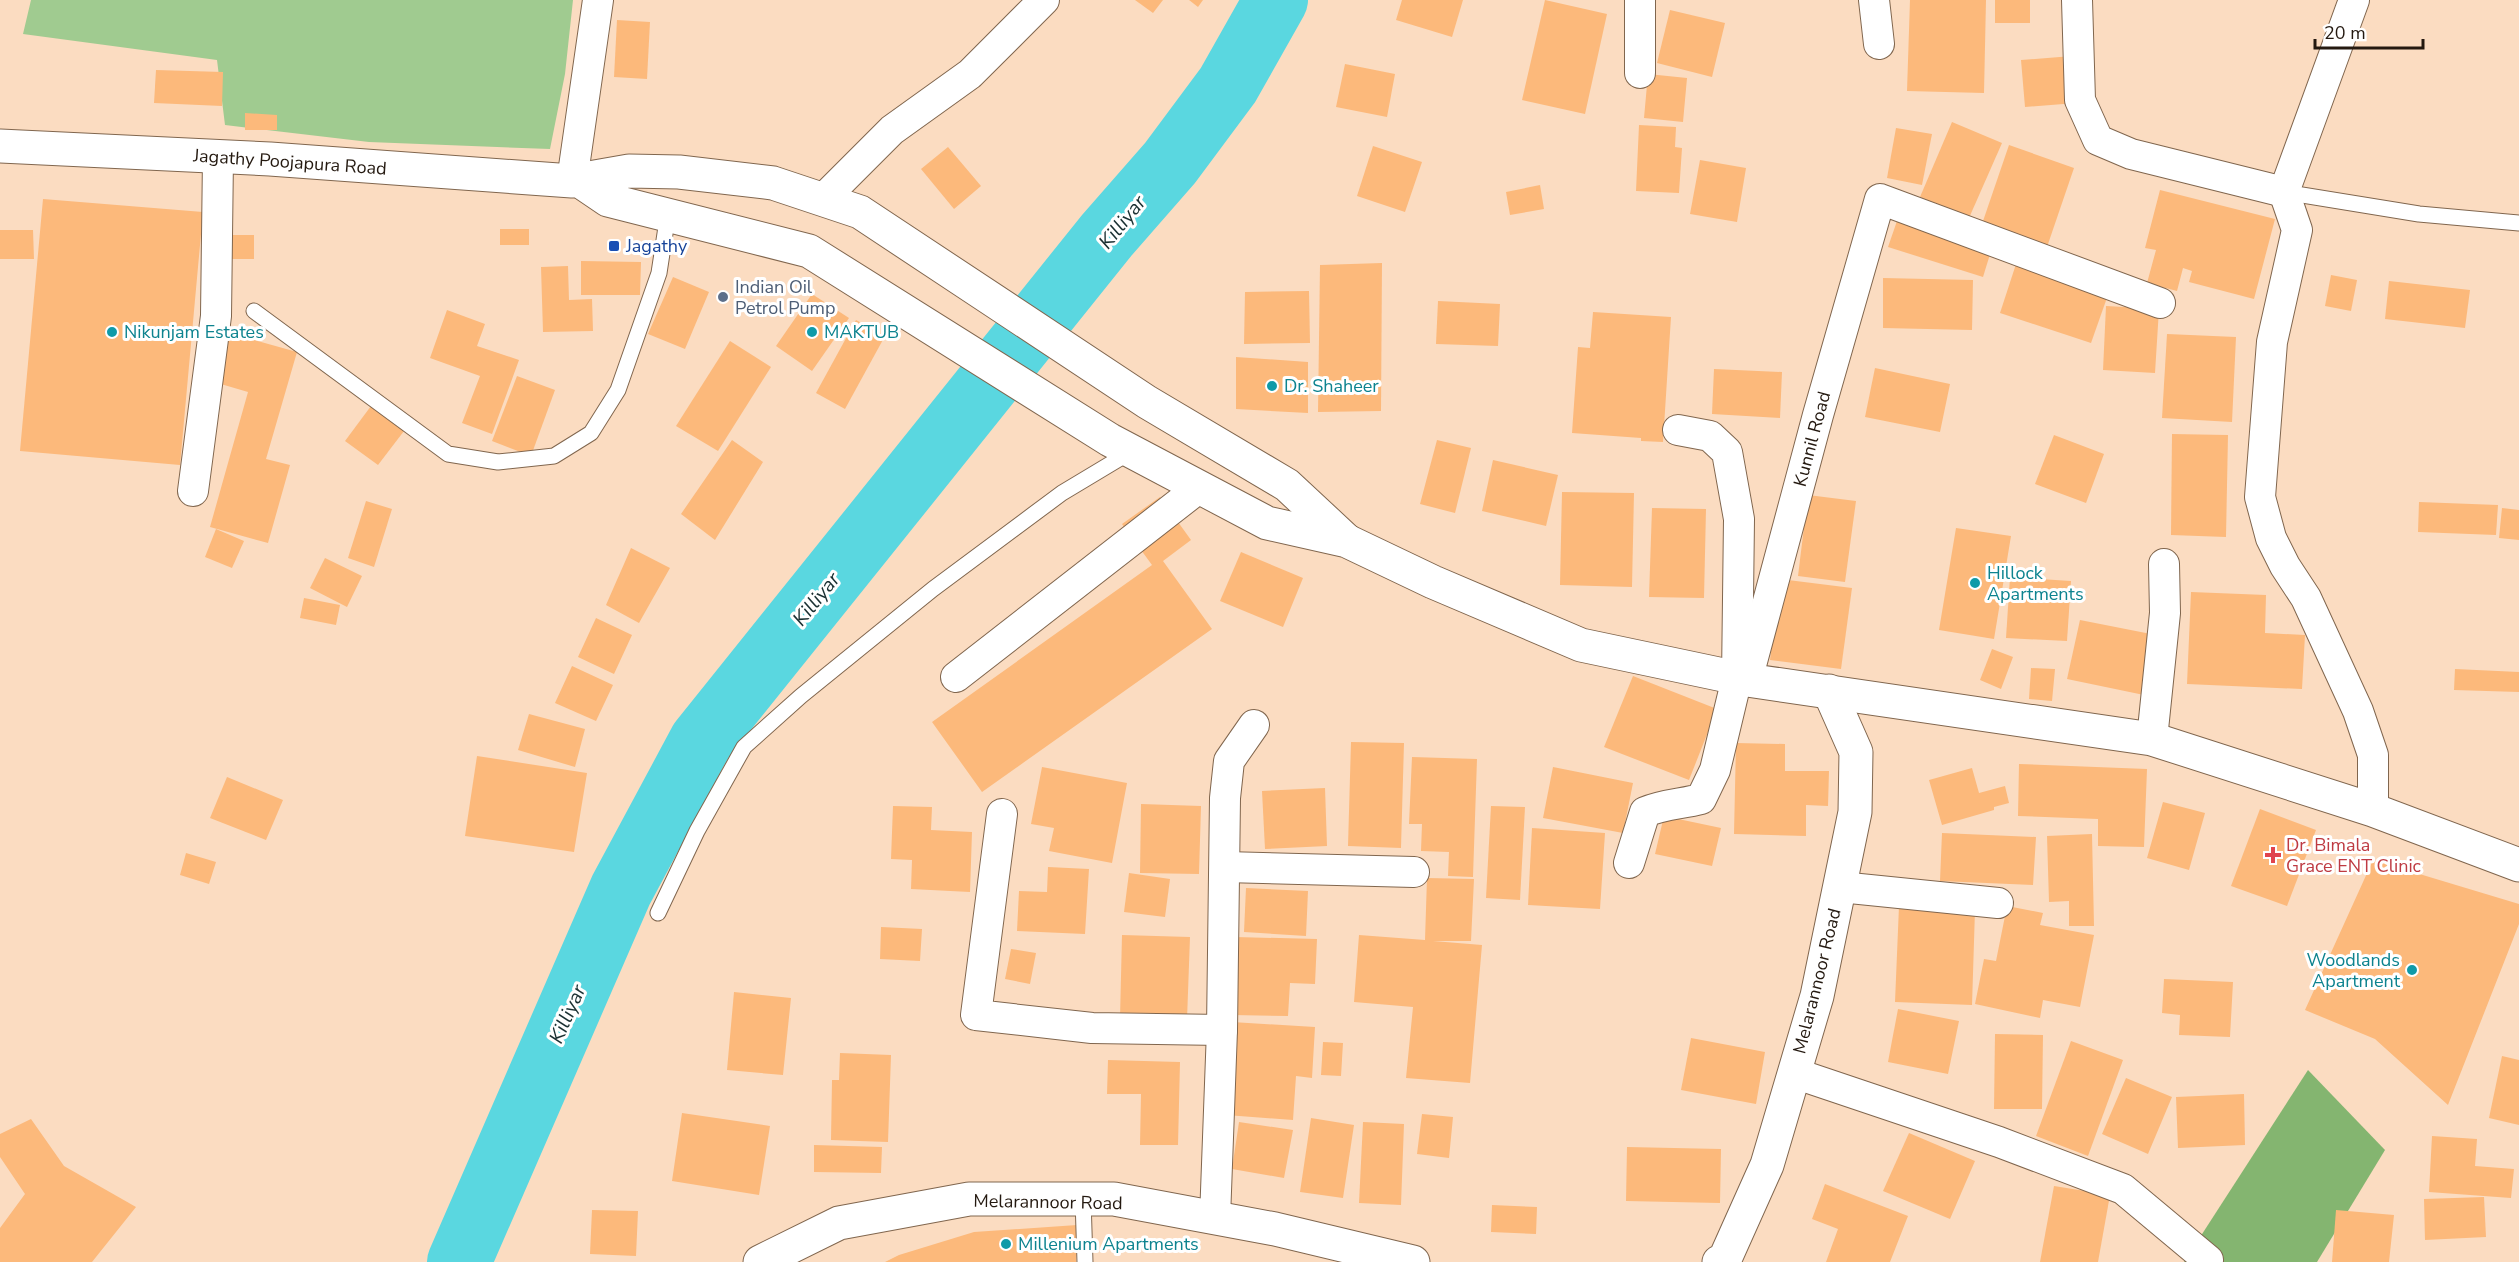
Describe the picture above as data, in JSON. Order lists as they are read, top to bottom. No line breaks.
{"streets":{"main road":["Jagathy Poojapura Road","Melarannoor Road"],"street":["Kunnil Road"]},"water":["Killiyar"],"places":{"transit":["Jagathy"],"other":["Indian Oil Petrol Pump","Nikunjam Estates","MAKTUB","Dr. Shaheer","Hillock Apartments","Woodlands Apartment","Millenium Apartments"],"health":["Dr. Bimala Grace ENT Clinic"]},"scale_bar":"20 m"}
